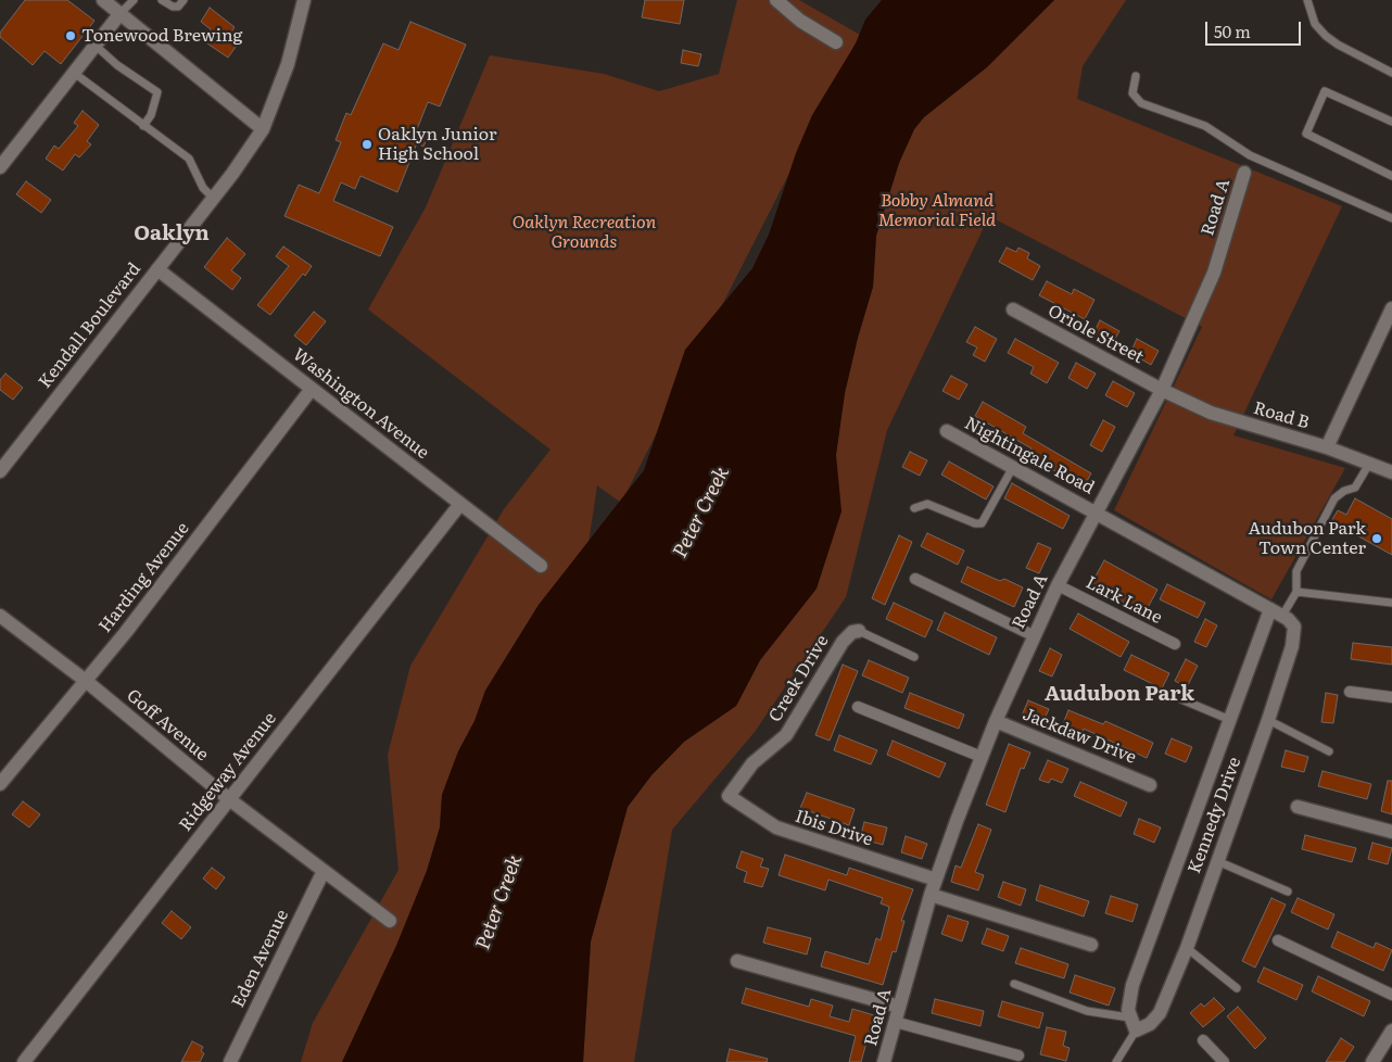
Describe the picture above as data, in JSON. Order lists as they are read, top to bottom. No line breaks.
{"streets":{"street":["Road A","Kendall Boulevard","Oriole Street","Washington Avenue","Road B","Nightingale Road","Harding Avenue","Lark Lane","Creek Drive","Goff Avenue","Jackdaw Drive","Ridgeway Avenue","Kennedy Drive","Ibis Drive","Eden Avenue"]},"crossings":[["Road A","Oriole Street"],["Road A","Road B"],["Road A","Nightingale Road"],["Road A","Lark Lane"],["Road A","Jackdaw Drive"],["Road A","Ibis Drive"],["Kendall Boulevard","Washington Avenue"],["Oriole Street","Road B"],["Washington Avenue","Harding Avenue"],["Washington Avenue","Ridgeway Avenue"],["Harding Avenue","Goff Avenue"],["Creek Drive","Ibis Drive"],["Goff Avenue","Ridgeway Avenue"],["Goff Avenue","Eden Avenue"]],"districts":["Oaklyn","Audubon Park"],"water":["Peter Creek"],"parks":["Bobby Almand Memorial Field","Oaklyn Recreation Grounds"],"places":["Tonewood Brewing","Oaklyn Junior High School","Audubon Park Town Center"],"scale_bar":"50 m"}
